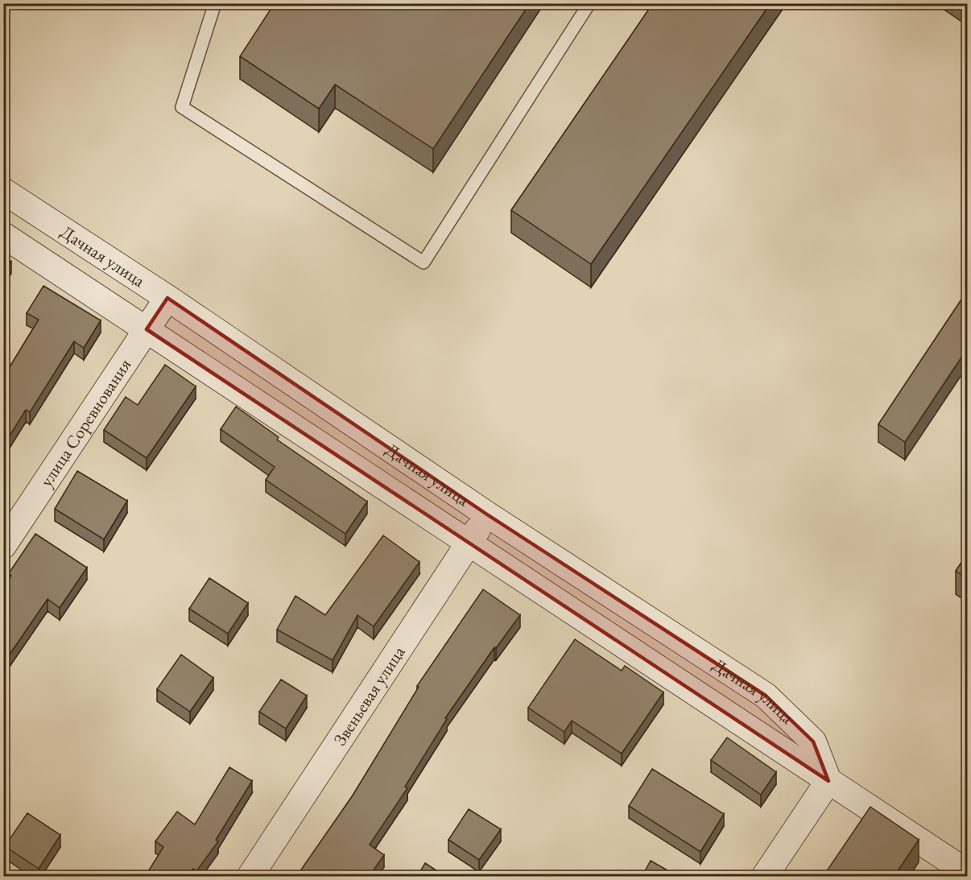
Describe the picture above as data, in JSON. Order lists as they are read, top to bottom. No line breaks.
{"streets":{"street":["Дачная улица","улица Соревнования","Звеньевая улица"]},"crossings":[["Дачная улица","улица Соревнования"],["Дачная улица","Звеньевая улица"]]}
